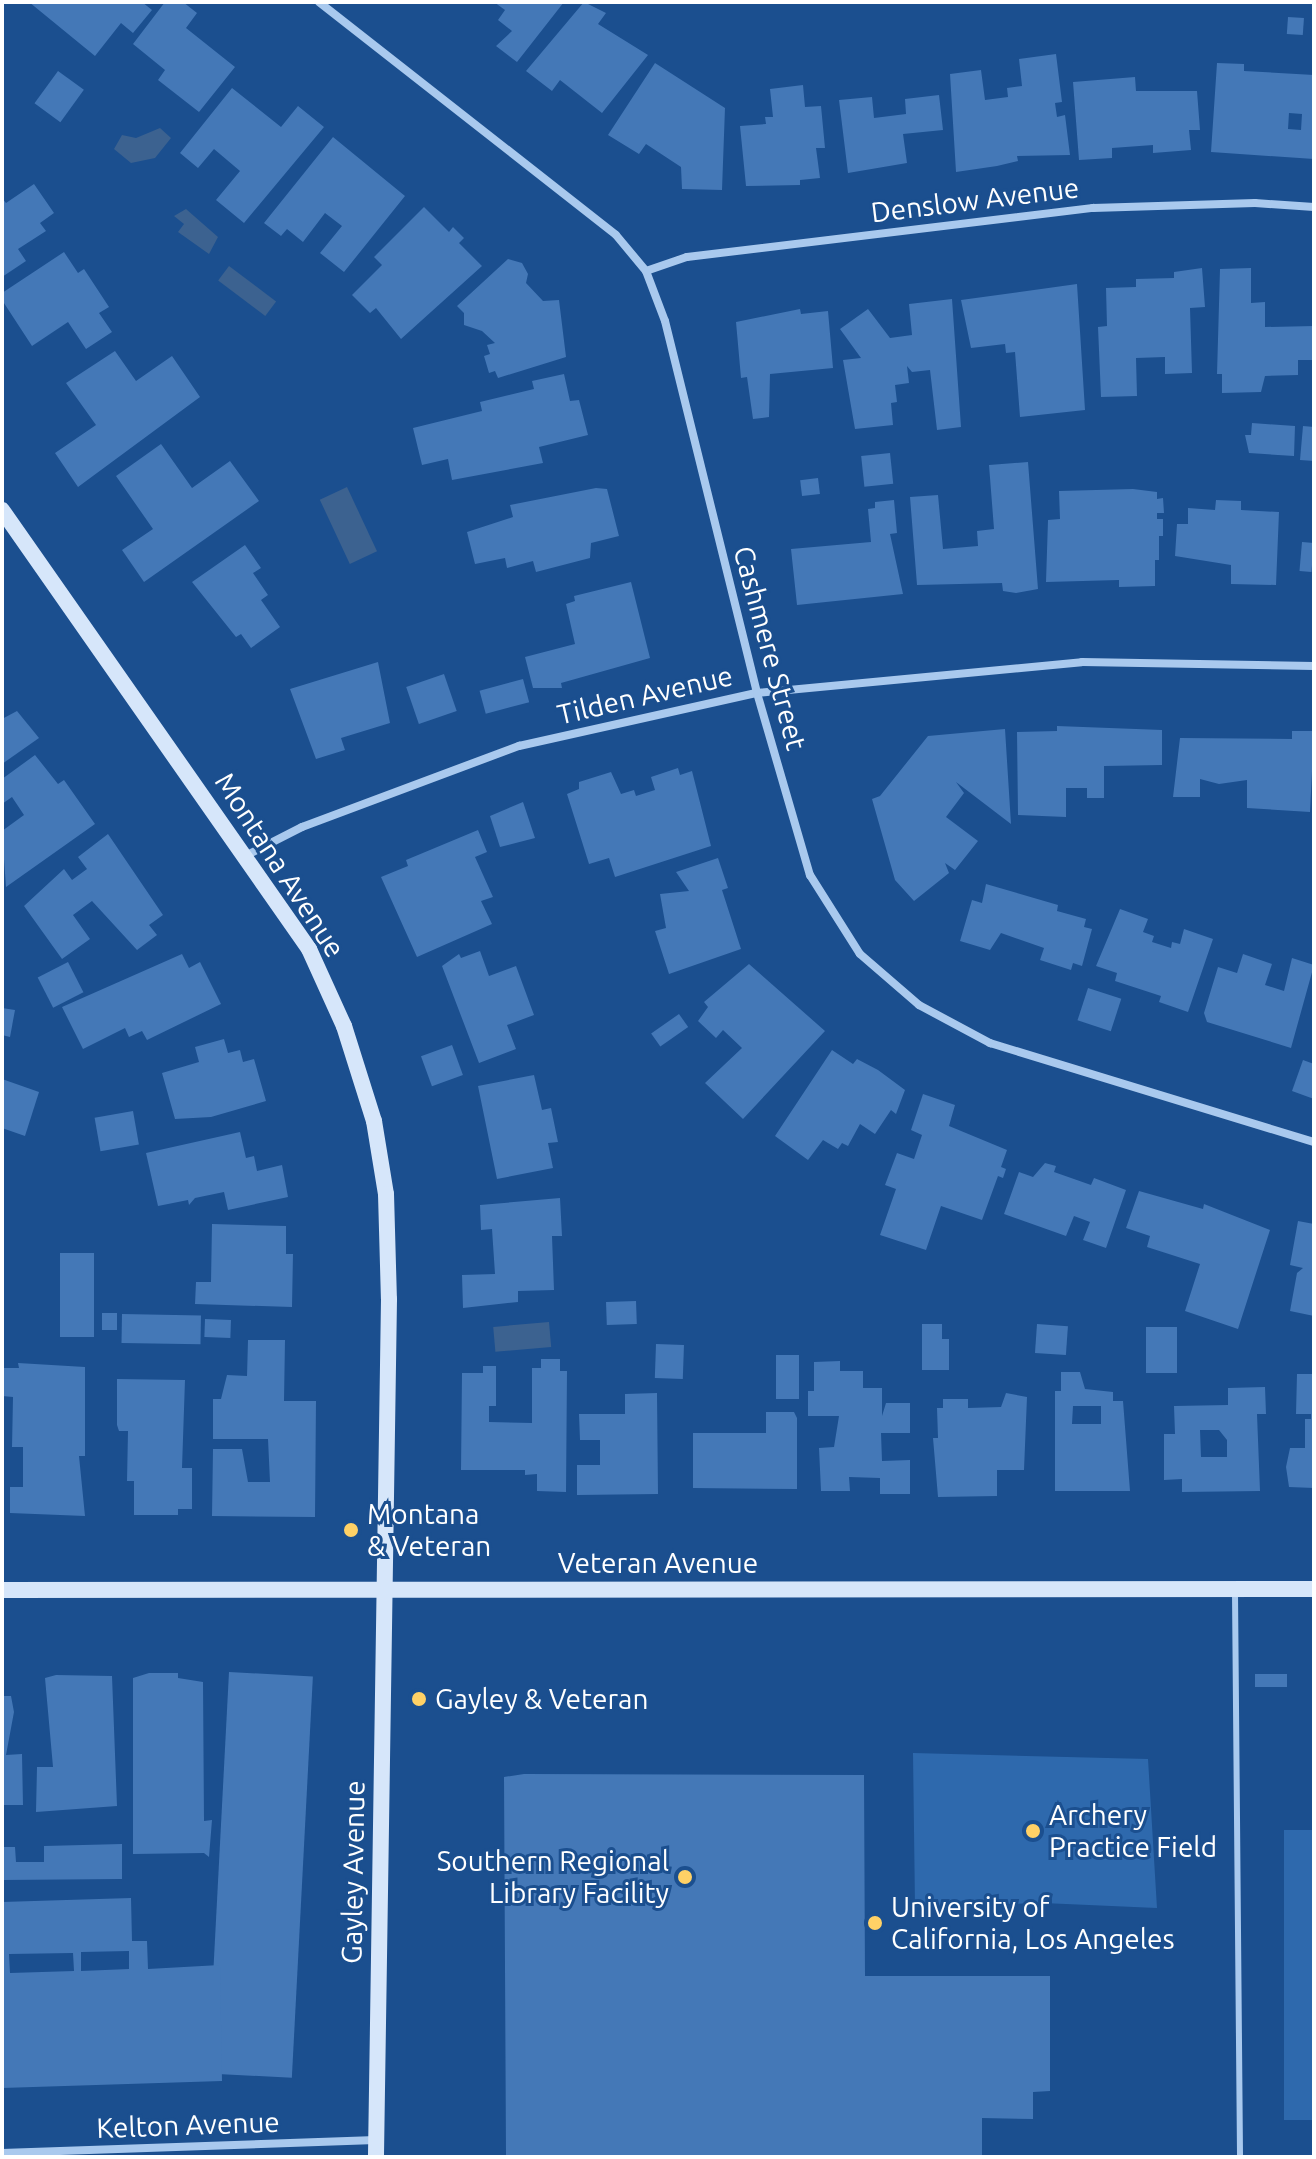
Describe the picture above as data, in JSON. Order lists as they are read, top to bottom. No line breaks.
{"streets":{"street":["Denslow Avenue","Cashmere Street","Tilden Avenue","Montana Avenue","Veteran Avenue","Gayley Avenue","Kelton Avenue"]},"crossings":[["Denslow Avenue","Cashmere Street"],["Cashmere Street","Tilden Avenue"],["Tilden Avenue","Montana Avenue"],["Montana Avenue","Veteran Avenue"],["Montana Avenue","Gayley Avenue"],["Veteran Avenue","Gayley Avenue"],["Gayley Avenue","Kelton Avenue"]],"places":["Montana & Veteran","Gayley & Veteran","Archery Practice Field","Southern Regional Library Facility","University of California, Los Angeles"]}
